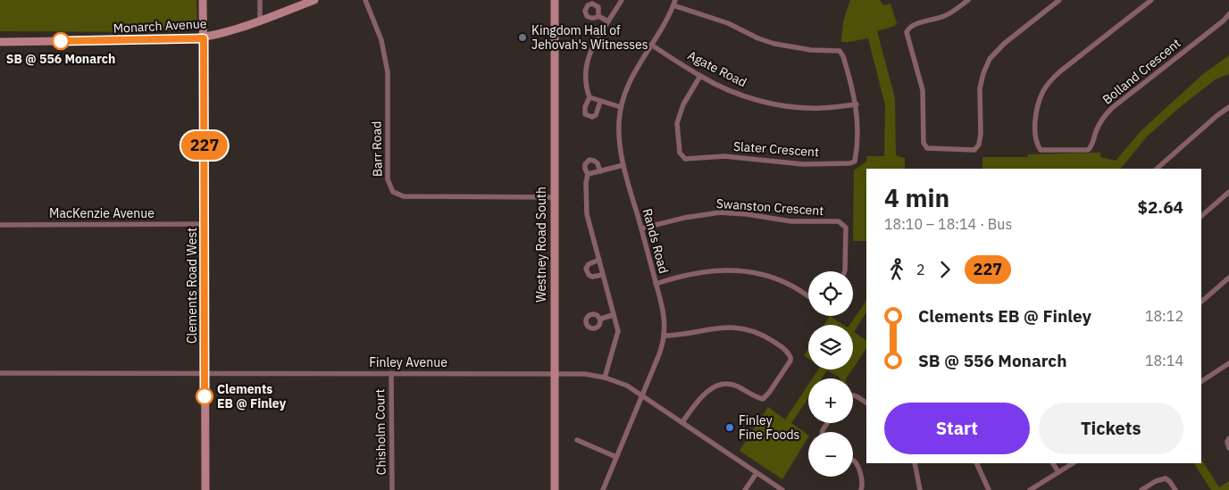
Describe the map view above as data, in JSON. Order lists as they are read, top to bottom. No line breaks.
{"streets":{"street":["Monarch Avenue","Agate Road","Bolland Crescent","Barr Road","Slater Crescent","Swanston Crescent","MacKenzie Avenue","Rands Road","Westney Road South","Clements Road West","Finley Avenue","Chisholm Court"]},"crossings":[["Monarch Avenue","Clements Road West"],["Agate Road","Slater Crescent"],["Agate Road","Rands Road"],["Barr Road","Westney Road South"],["Slater Crescent","Rands Road"],["Swanston Crescent","Rands Road"],["MacKenzie Avenue","Clements Road West"],["Rands Road","Finley Avenue"],["Westney Road South","Finley Avenue"],["Clements Road West","Finley Avenue"],["Finley Avenue","Chisholm Court"]],"places":["Kingdom Hall of Jehovah's Witnesses","SB @ 556 Monarch","Clements EB @ Finley","Finley Fine Foods"],"lines":["bus line 227"],"page":{"on_map":"227","heading":["4 min","18:10 – 18:14 · Bus","$2.64"],"legs":["2","227"],"map_buttons":["+","−"],"list":[{"name":"Clements EB @ Finley","value":"18:12"},{"name":"SB @ 556 Monarch","value":"18:14"}],"buttons":["Start","Tickets"]}}
